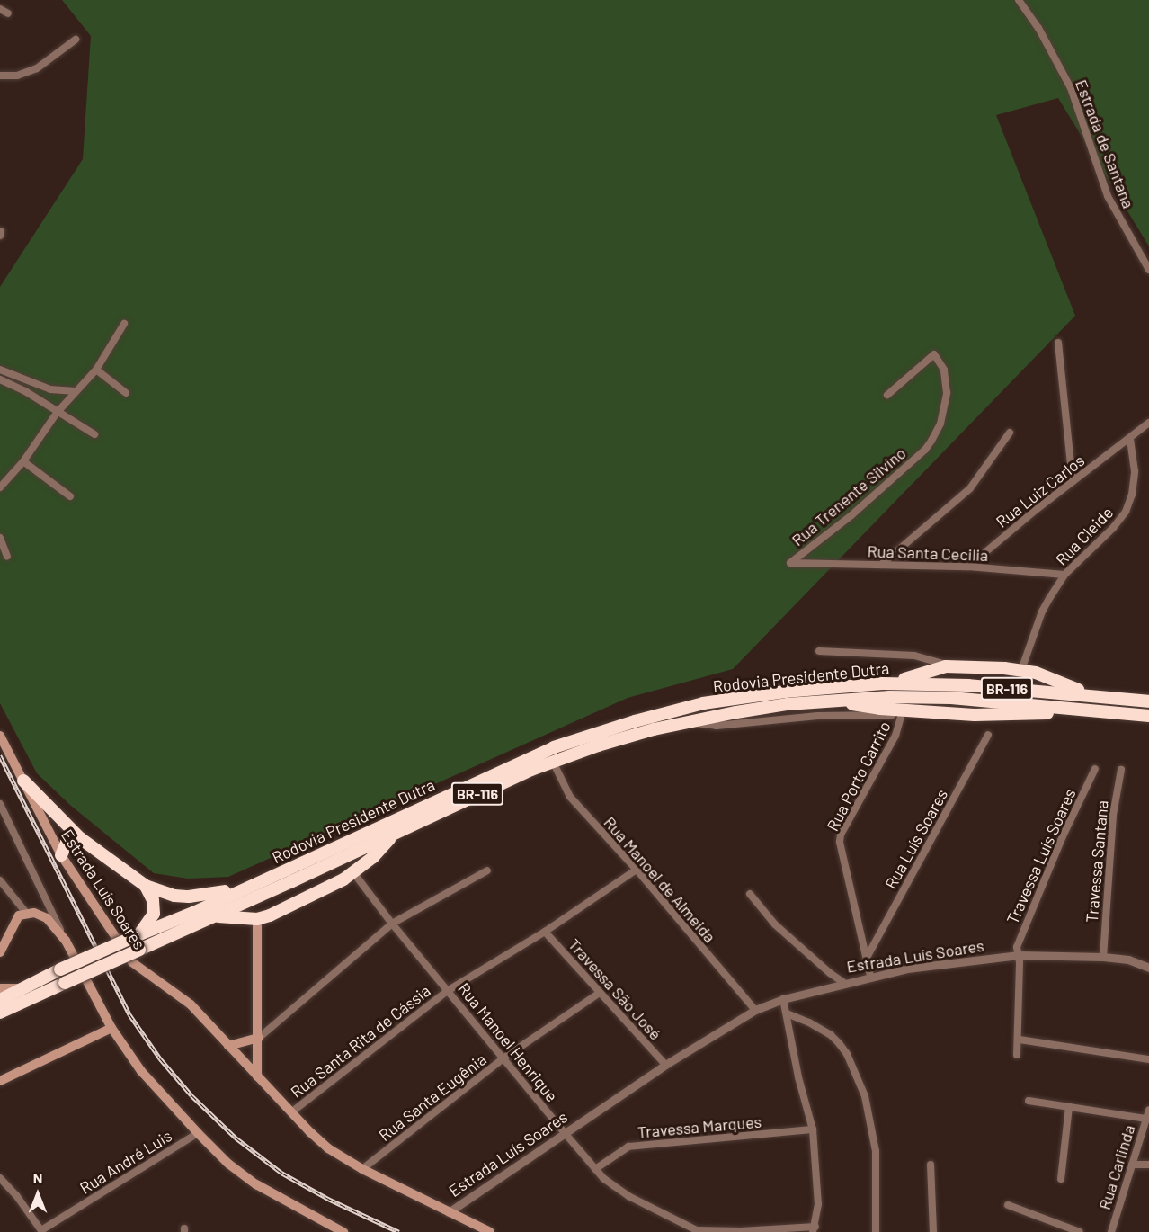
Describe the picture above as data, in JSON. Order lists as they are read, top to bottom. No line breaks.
{"streets":{"highway":["Rodovia Presidente Dutra","BR-116"],"main road":["Estrada Luís Soares"],"street":["Estrada de Santana","Rua Luiz Carlos","Rua Trenente Silvino","Rua Cleide","Rua Santa Cecilia","Rua Porto Carrito","Rua Luís Soares","Travessa Luís Soares","Travessa Santana","Rua Manoel de Almeida","Travessa São José","Rua Santa Rita de Cássia","Rua Manoel Henrique","Rua Santa Eugênia","Travessa Marques","Rua André Luis","Rua Carlinda"]},"crossings":[["Rua Luiz Carlos","Rua Cleide"],["Rua Luiz Carlos","Rua Santa Cecilia"],["Rua Trenente Silvino","Rua Santa Cecilia"],["Rua Cleide","Rua Santa Cecilia"],["Rodovia Presidente Dutra","Rua Manoel de Almeida"],["Rua Porto Carrito","Rua Luís Soares"],["Rua Porto Carrito","Estrada Luís Soares"],["Travessa Luís Soares","Estrada Luís Soares"],["Travessa Santana","Estrada Luís Soares"],["Rua Manoel de Almeida","Estrada Luís Soares"],["Rua Manoel de Almeida","Rua Santa Rita de Cássia"],["Estrada Luís Soares","Travessa São José"],["Estrada Luís Soares","Rua Santa Rita de Cássia"],["Estrada Luís Soares","Rua Manoel Henrique"],["Estrada Luís Soares","Rua Santa Eugênia"],["Travessa São José","Rua Santa Rita de Cássia"],["Travessa São José","Rua Santa Eugênia"],["Rua Santa Rita de Cássia","Rua Manoel Henrique"],["Rua Manoel Henrique","Rua Santa Eugênia"],["Rua Manoel Henrique","Travessa Marques"]],"north":"top"}
